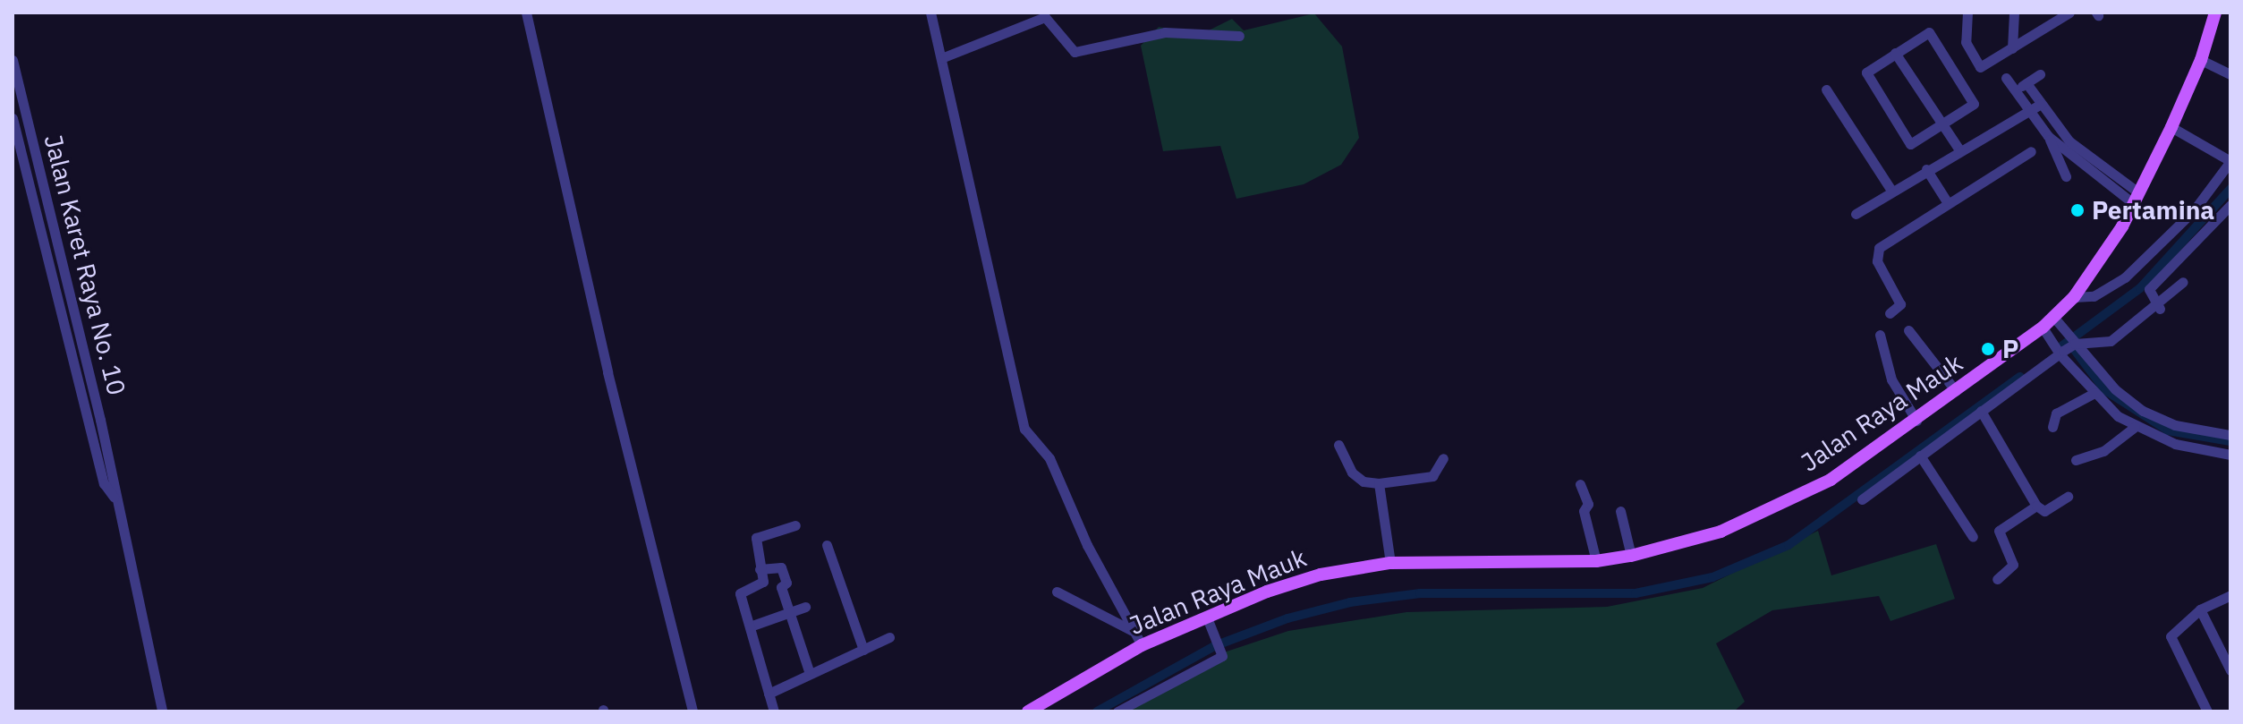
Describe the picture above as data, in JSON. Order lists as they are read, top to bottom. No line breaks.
{"streets":{"main road":["Jalan Raya Mauk"],"street":["Jalan Karet Raya No. 10"]},"places":["Pertamina","P"]}
